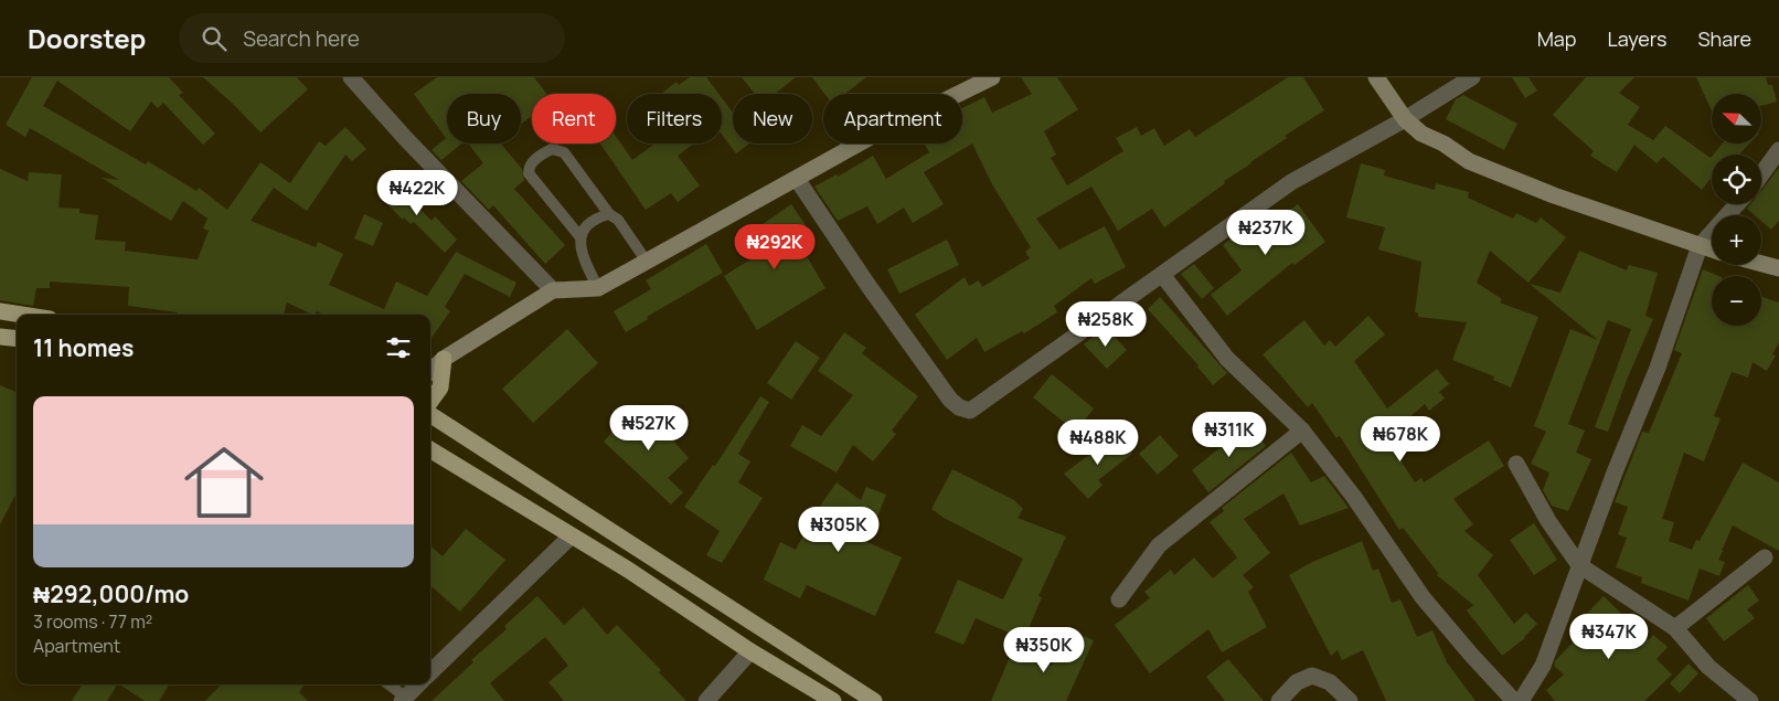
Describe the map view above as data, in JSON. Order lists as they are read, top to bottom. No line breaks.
{"north":"top left","page":{"header":"Doorstep","search":"Search here","nav":["Map","Layers","Share"],"map_buttons":["+","−"],"chip":["Buy","Rent","Filters","New","Apartment"],"price":["₦422K","₦237K","₦292K","₦258K","₦527K","₦311K","₦678K","₦488K","₦305K","₦347K","₦350K"],"heading":"11 homes","list":[{"name":"₦292,000/mo","note":"3 rooms · 77 m² · Apartment"}]}}
